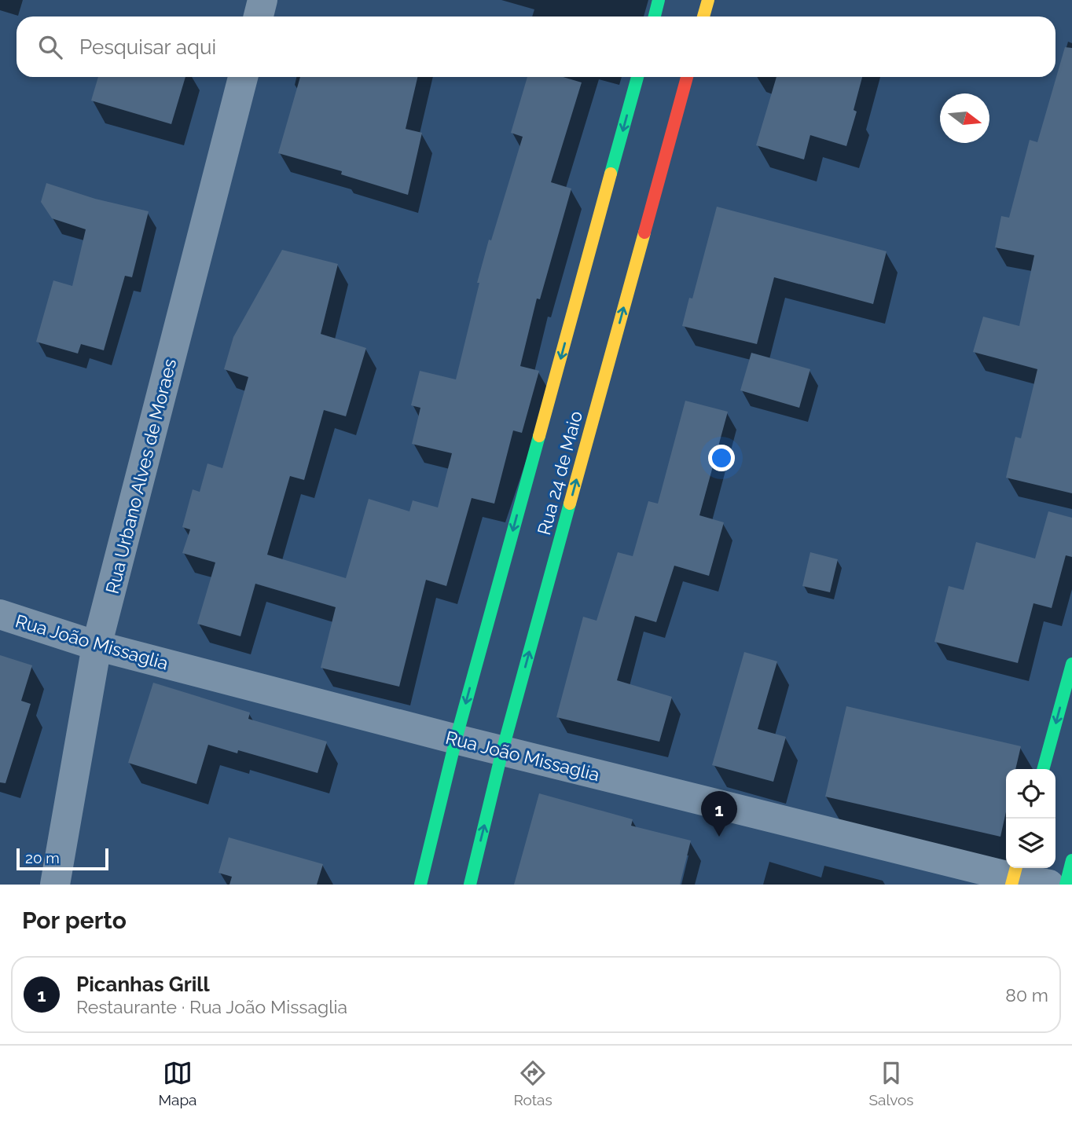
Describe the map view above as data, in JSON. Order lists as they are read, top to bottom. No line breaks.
{"streets":{"street":["Rua 24 de Maio","Rua Urbano Alves de Moraes","Rua João Missaglia"]},"crossings":[["Rua 24 de Maio","Rua João Missaglia"],["Rua Urbano Alves de Moraes","Rua João Missaglia"]],"scale_bar":"20 m","north":"right","page":{"search":"Pesquisar aqui","pins":"1","scale":"20 m","heading":"Por perto","list":[{"mark":"1","name":"Picanhas Grill","note":"Restaurante · Rua João Missaglia","value":"80 m"}],"nav":["Mapa","Rotas","Salvos"]}}
